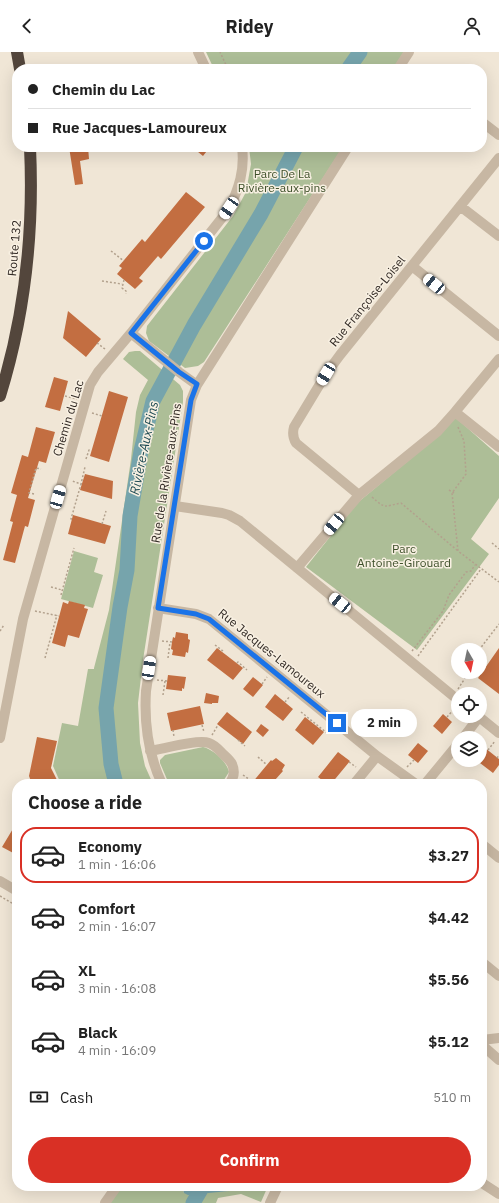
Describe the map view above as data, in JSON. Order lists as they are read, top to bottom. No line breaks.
{"streets":{"highway":["Route 132"],"street":["Rue Françoise-Loisel","Chemin du Lac","Rue de la Rivière-aux-Pins","Rue Jacques-Lamoureux"]},"crossings":[["Rue de la Rivière-aux-Pins","Rue Jacques-Lamoureux"]],"water":["Rivière-Aux-Pins"],"parks":["Parc De La Rivière-aux-pins","Parc Antoine-Girouard"],"north":"bottom","page":{"header":"Ridey","banner":["Chemin du Lac","Rue Jacques-Lamoureux"],"bubble":"2 min","heading":"Choose a ride","list":[{"name":"Economy","note":"1 min · 16:06","value":"$3.27"},{"name":"Comfort","note":"2 min · 16:07","value":"$4.42"},{"name":"XL","note":"3 min · 16:08","value":"$5.56"},{"name":"Black","note":"4 min · 16:09","value":"$5.12"}],"pay":["Cash","510 m"],"buttons":"Confirm"}}
